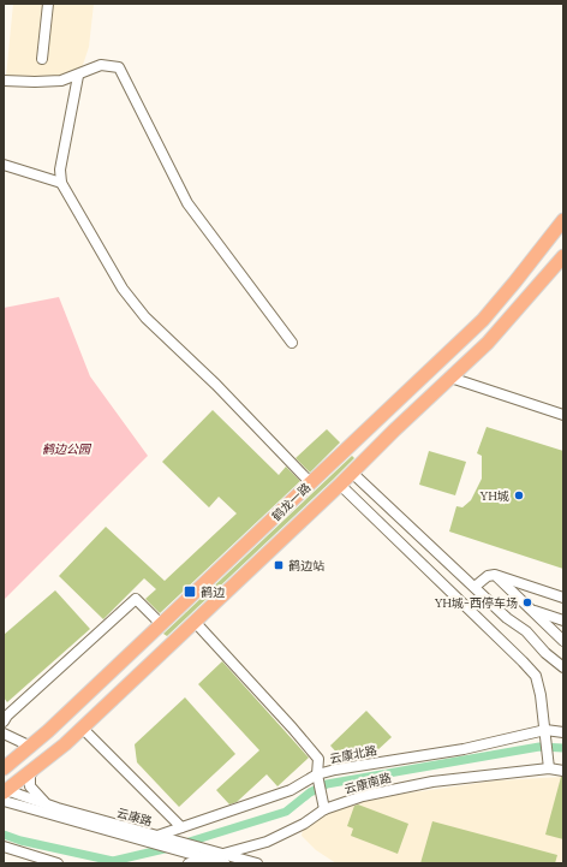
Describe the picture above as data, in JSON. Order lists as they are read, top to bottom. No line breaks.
{"streets":{"highway":["鹤龙一路"],"street":["云康北路","云康南路","云康路"]},"crossings":[["鹤龙一路","云康路"],["云康北路","云康路"],["云康南路","云康路"]],"parks":["鹤边公园"],"places":{"other":["YH城","YH城-西停车场"],"transit":["鹤边站","鹤边"]}}
